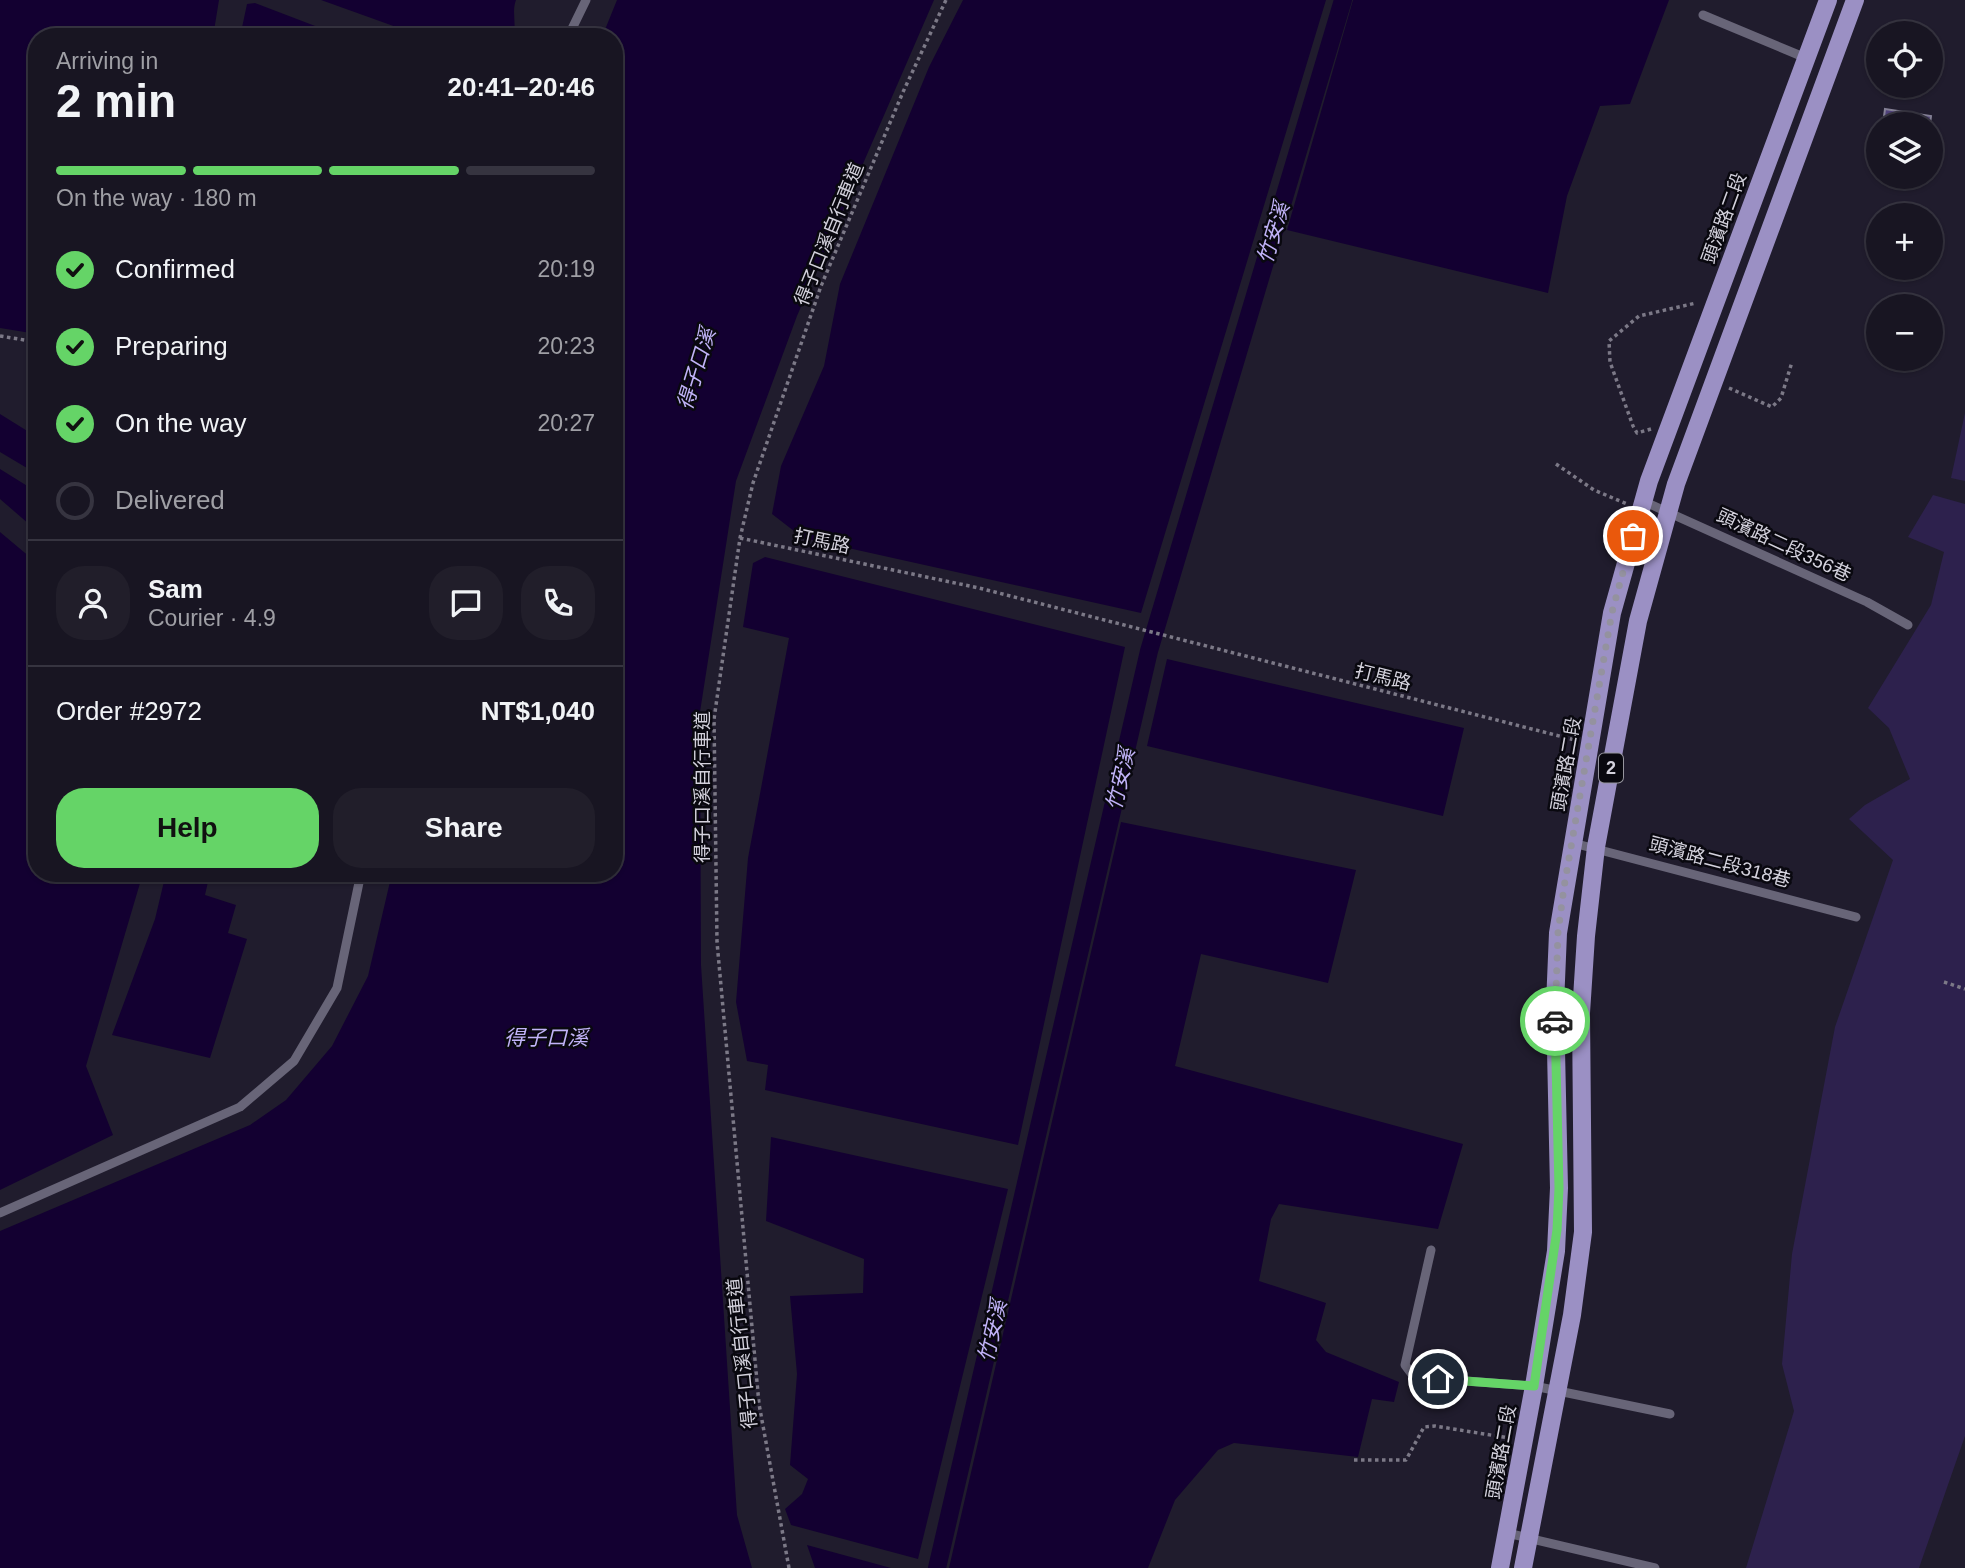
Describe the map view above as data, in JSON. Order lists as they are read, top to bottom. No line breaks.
{"streets":{"main road":["頭濱路二段","2"],"lane":["頭濱路二段356巷","頭濱路二段318巷"],"path":["得子口溪自行車道","打馬路"]},"crossings":[["頭濱路二段","打馬路"],["頭濱路二段","頭濱路二段356巷"],["頭濱路二段","頭濱路二段318巷"],["得子口溪自行車道","打馬路"],["頭濱路二段356巷","2"],["2","頭濱路二段318巷"]],"water":["竹安溪","得子口溪"],"page":{"map_buttons":["+","−"],"heading":["2 min","Arriving in","20:41–20:46"],"panel":["Sam","Courier · 4.9","Order #2972","NT$1,040"],"bar":"On the way · 180 m","list":[["Confirmed","20:19"],["Preparing","20:23"],["On the way","20:27"],"Delivered"],"buttons":["Help","Share"]}}
